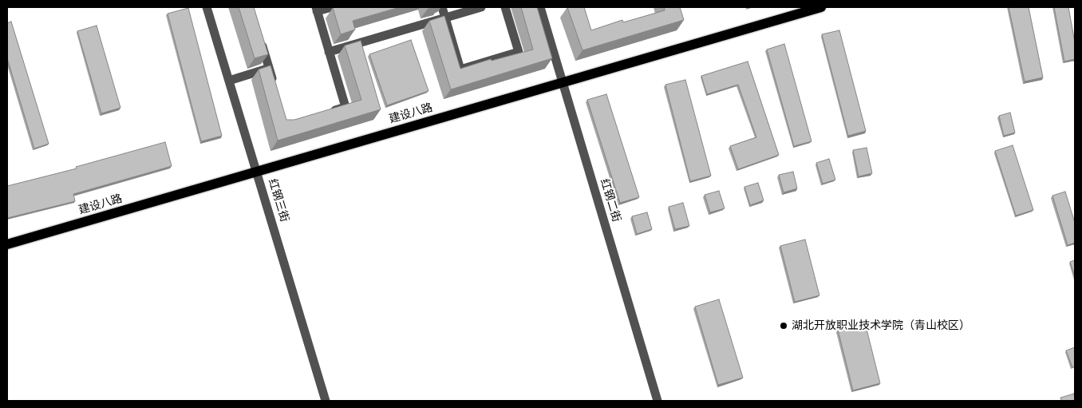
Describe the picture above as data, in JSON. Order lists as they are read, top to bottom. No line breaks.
{"streets":{"main road":["建设八路"],"street":["红钢三街","红钢二街"]},"crossings":[["建设八路","红钢三街"],["建设八路","红钢二街"]],"places":["湖北开放职业技术学院（青山校区）"]}
